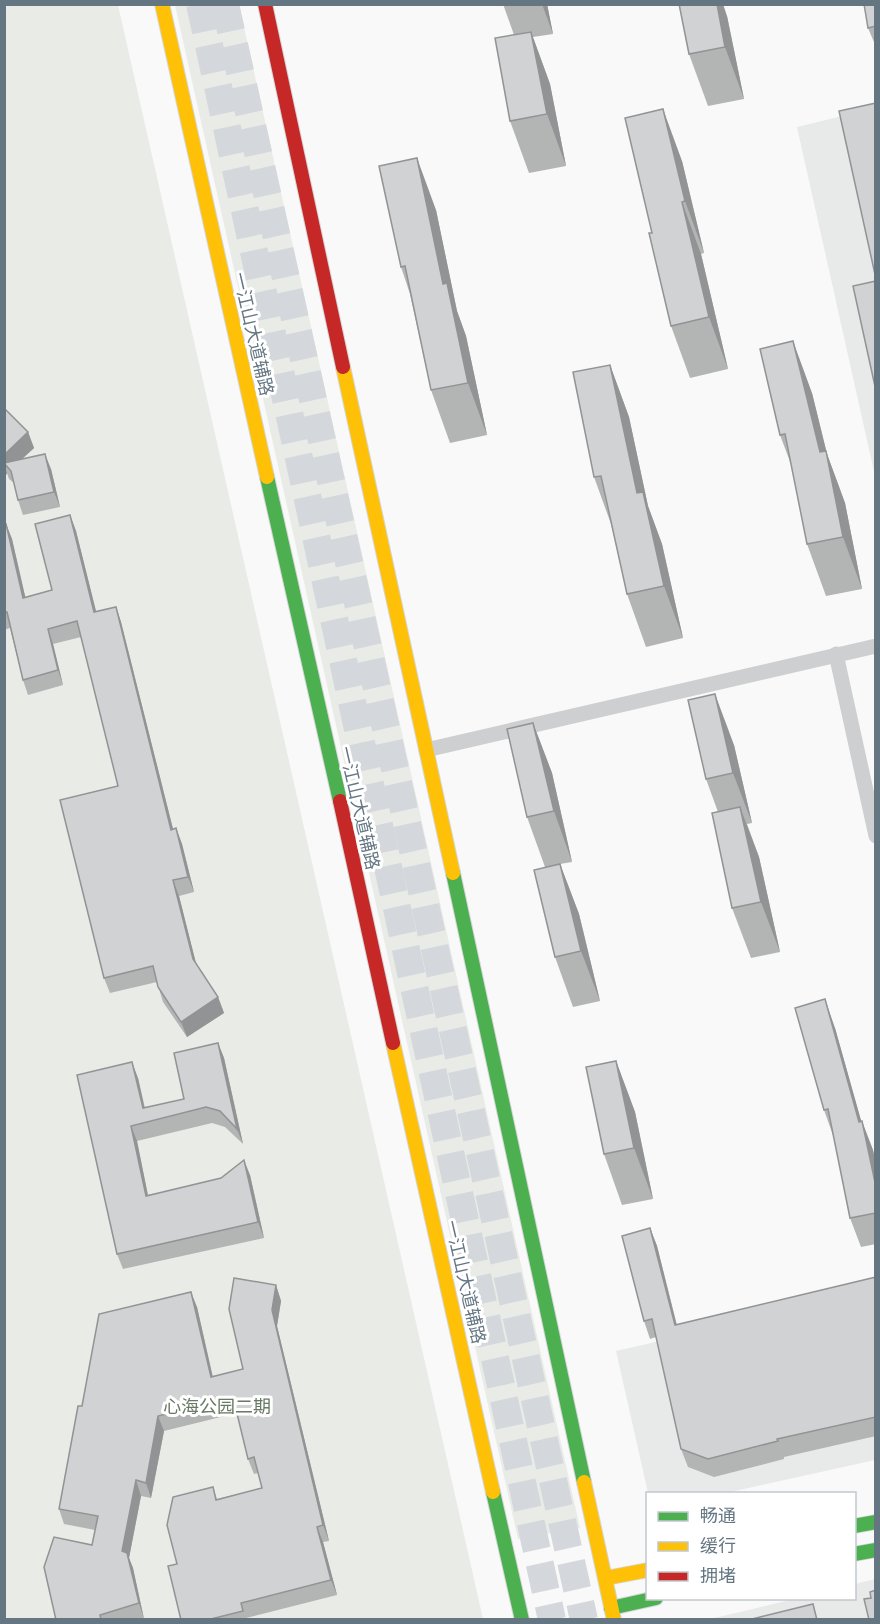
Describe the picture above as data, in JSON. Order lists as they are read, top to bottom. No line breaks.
{"streets":{"main road":["一江山大道辅路"]},"parks":["心海公园二期"],"legend":["畅通","缓行","拥堵"]}
